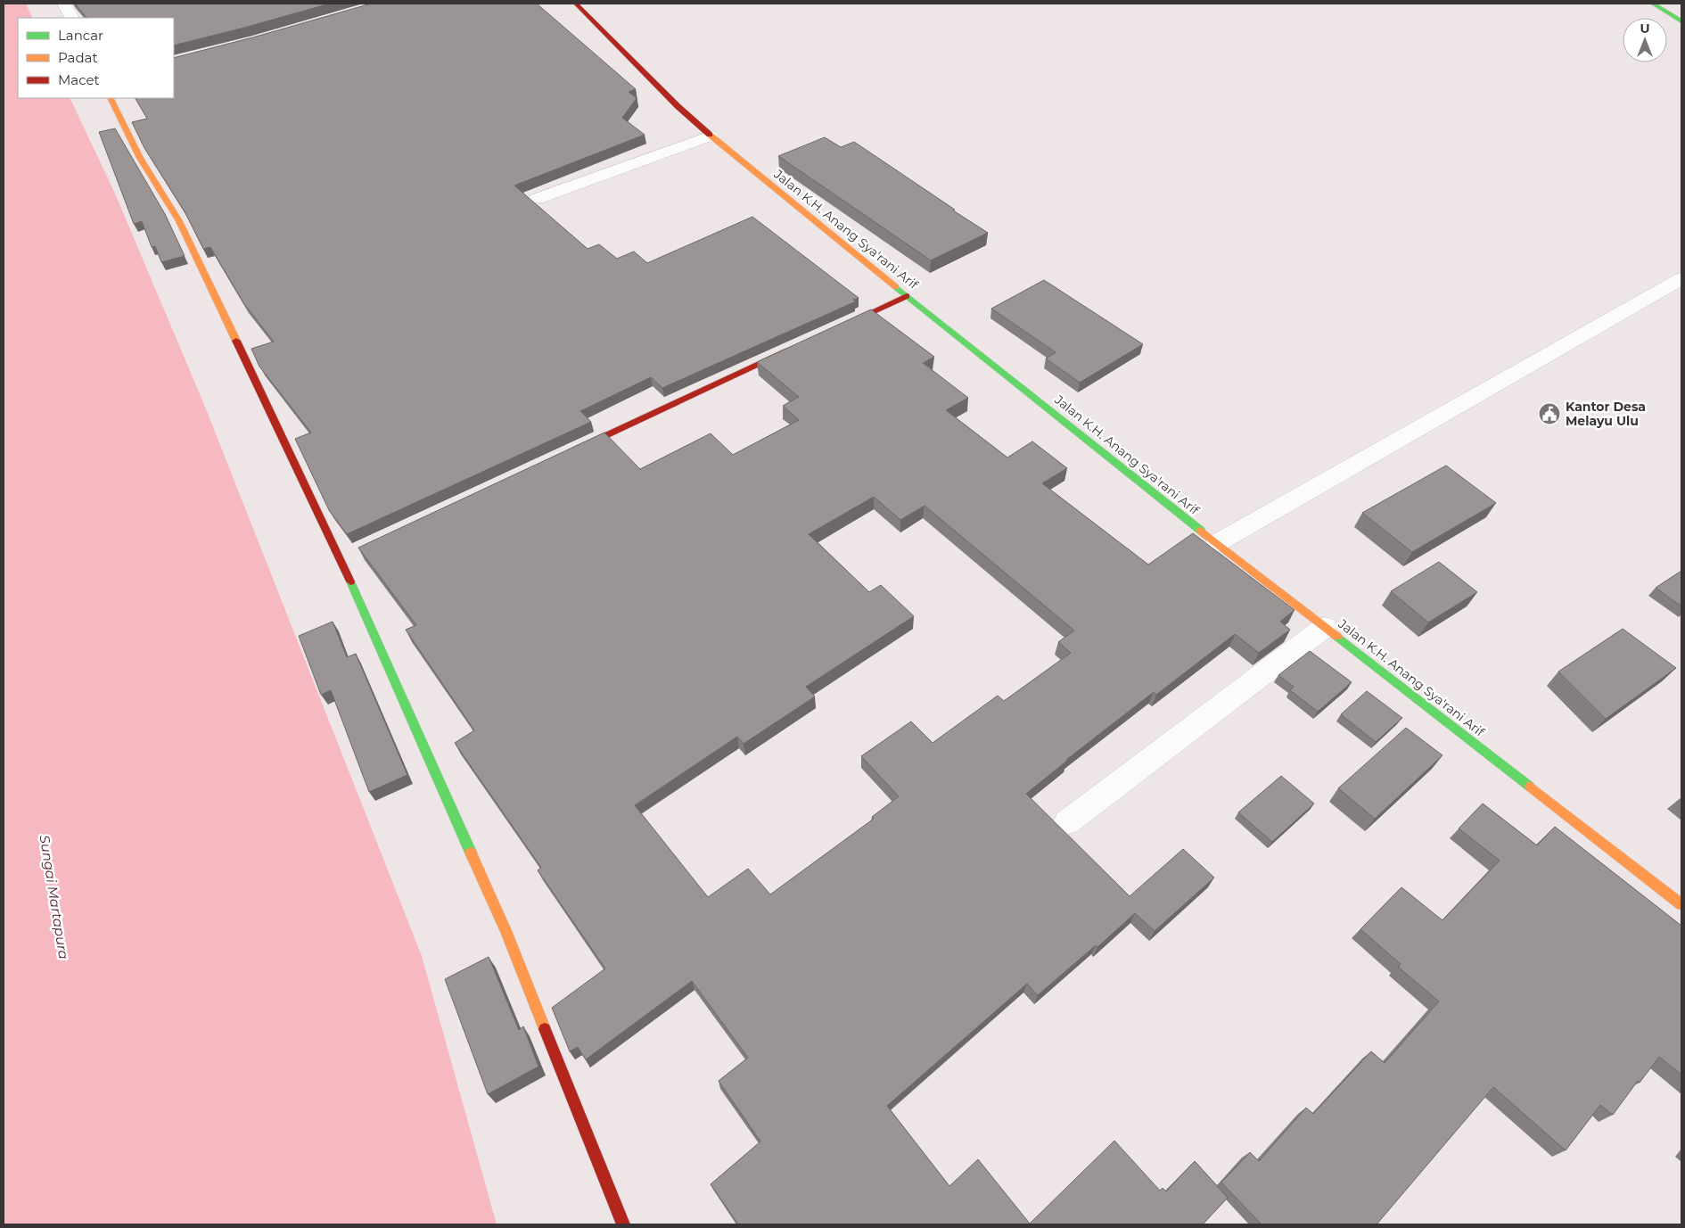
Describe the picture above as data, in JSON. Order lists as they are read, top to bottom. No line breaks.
{"streets":{"street":["Jalan K.H. Anang Sya'rani Arif"]},"water":["Sungai Martapura"],"places":{"public building":["Kantor Desa Melayu Ulu"]},"legend":["Lancar","Padat","Macet"],"north":"top"}
